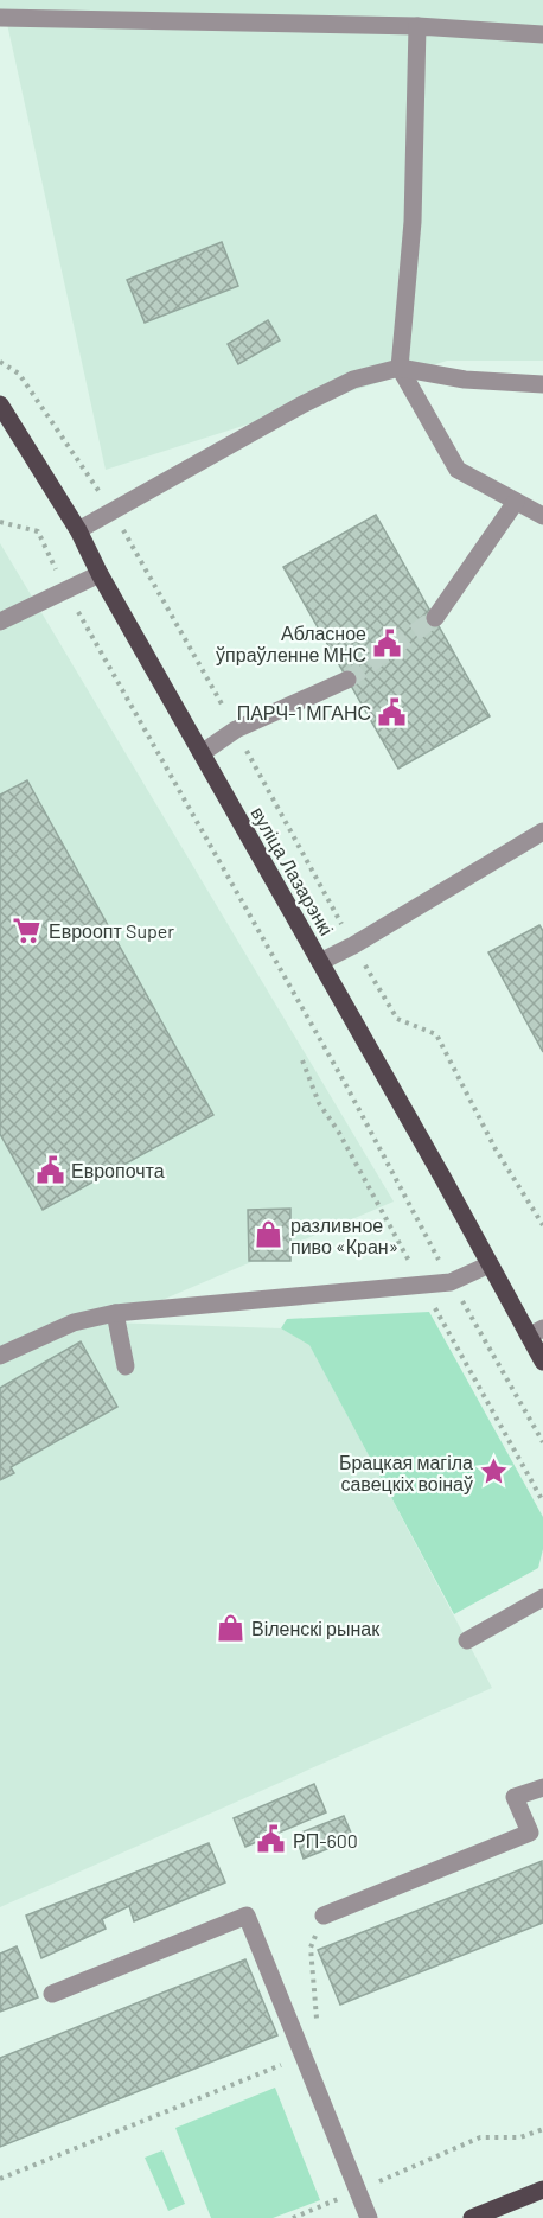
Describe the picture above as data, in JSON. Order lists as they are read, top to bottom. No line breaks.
{"streets":{"main road":["вуліца Лазарэнкі"]},"places":{"public building":["Абласное ўпраўленне МНС","ПАРЧ-1 МГАНС","Европочта","РП-600"],"supermarket":["Евроопт Super"],"shop":["разливное пиво «Кран»","Віленскі рынак"],"place":["Брацкая магіла савецкіх воінаў"]}}
